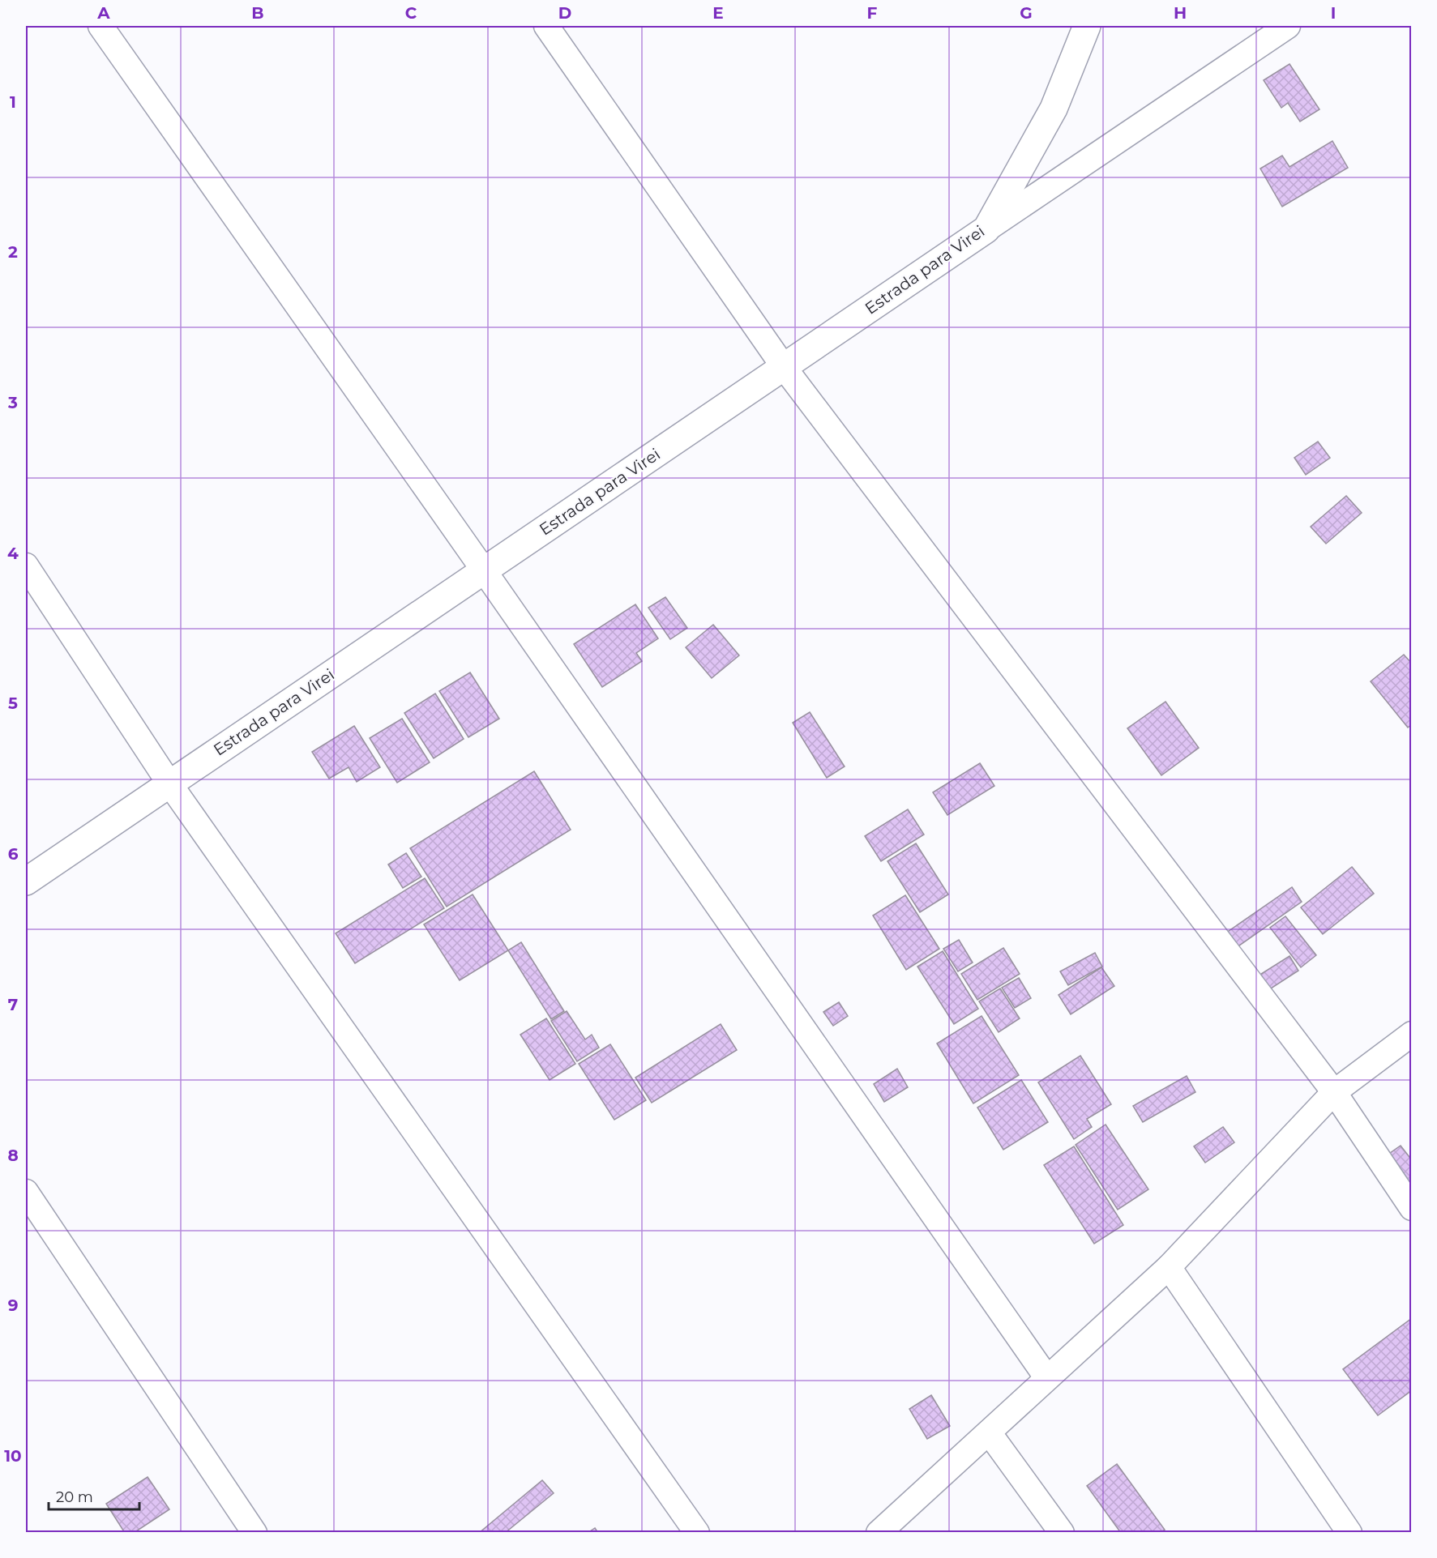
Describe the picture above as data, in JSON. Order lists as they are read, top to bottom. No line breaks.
{"streets":{"street":["Estrada para Virei"]},"scale_bar":"20 m","grid":{"columns":["A","B","C","D","E","F","G","H","I"],"rows":["1","2","3","4","5","6","7","8","9","10"]}}
